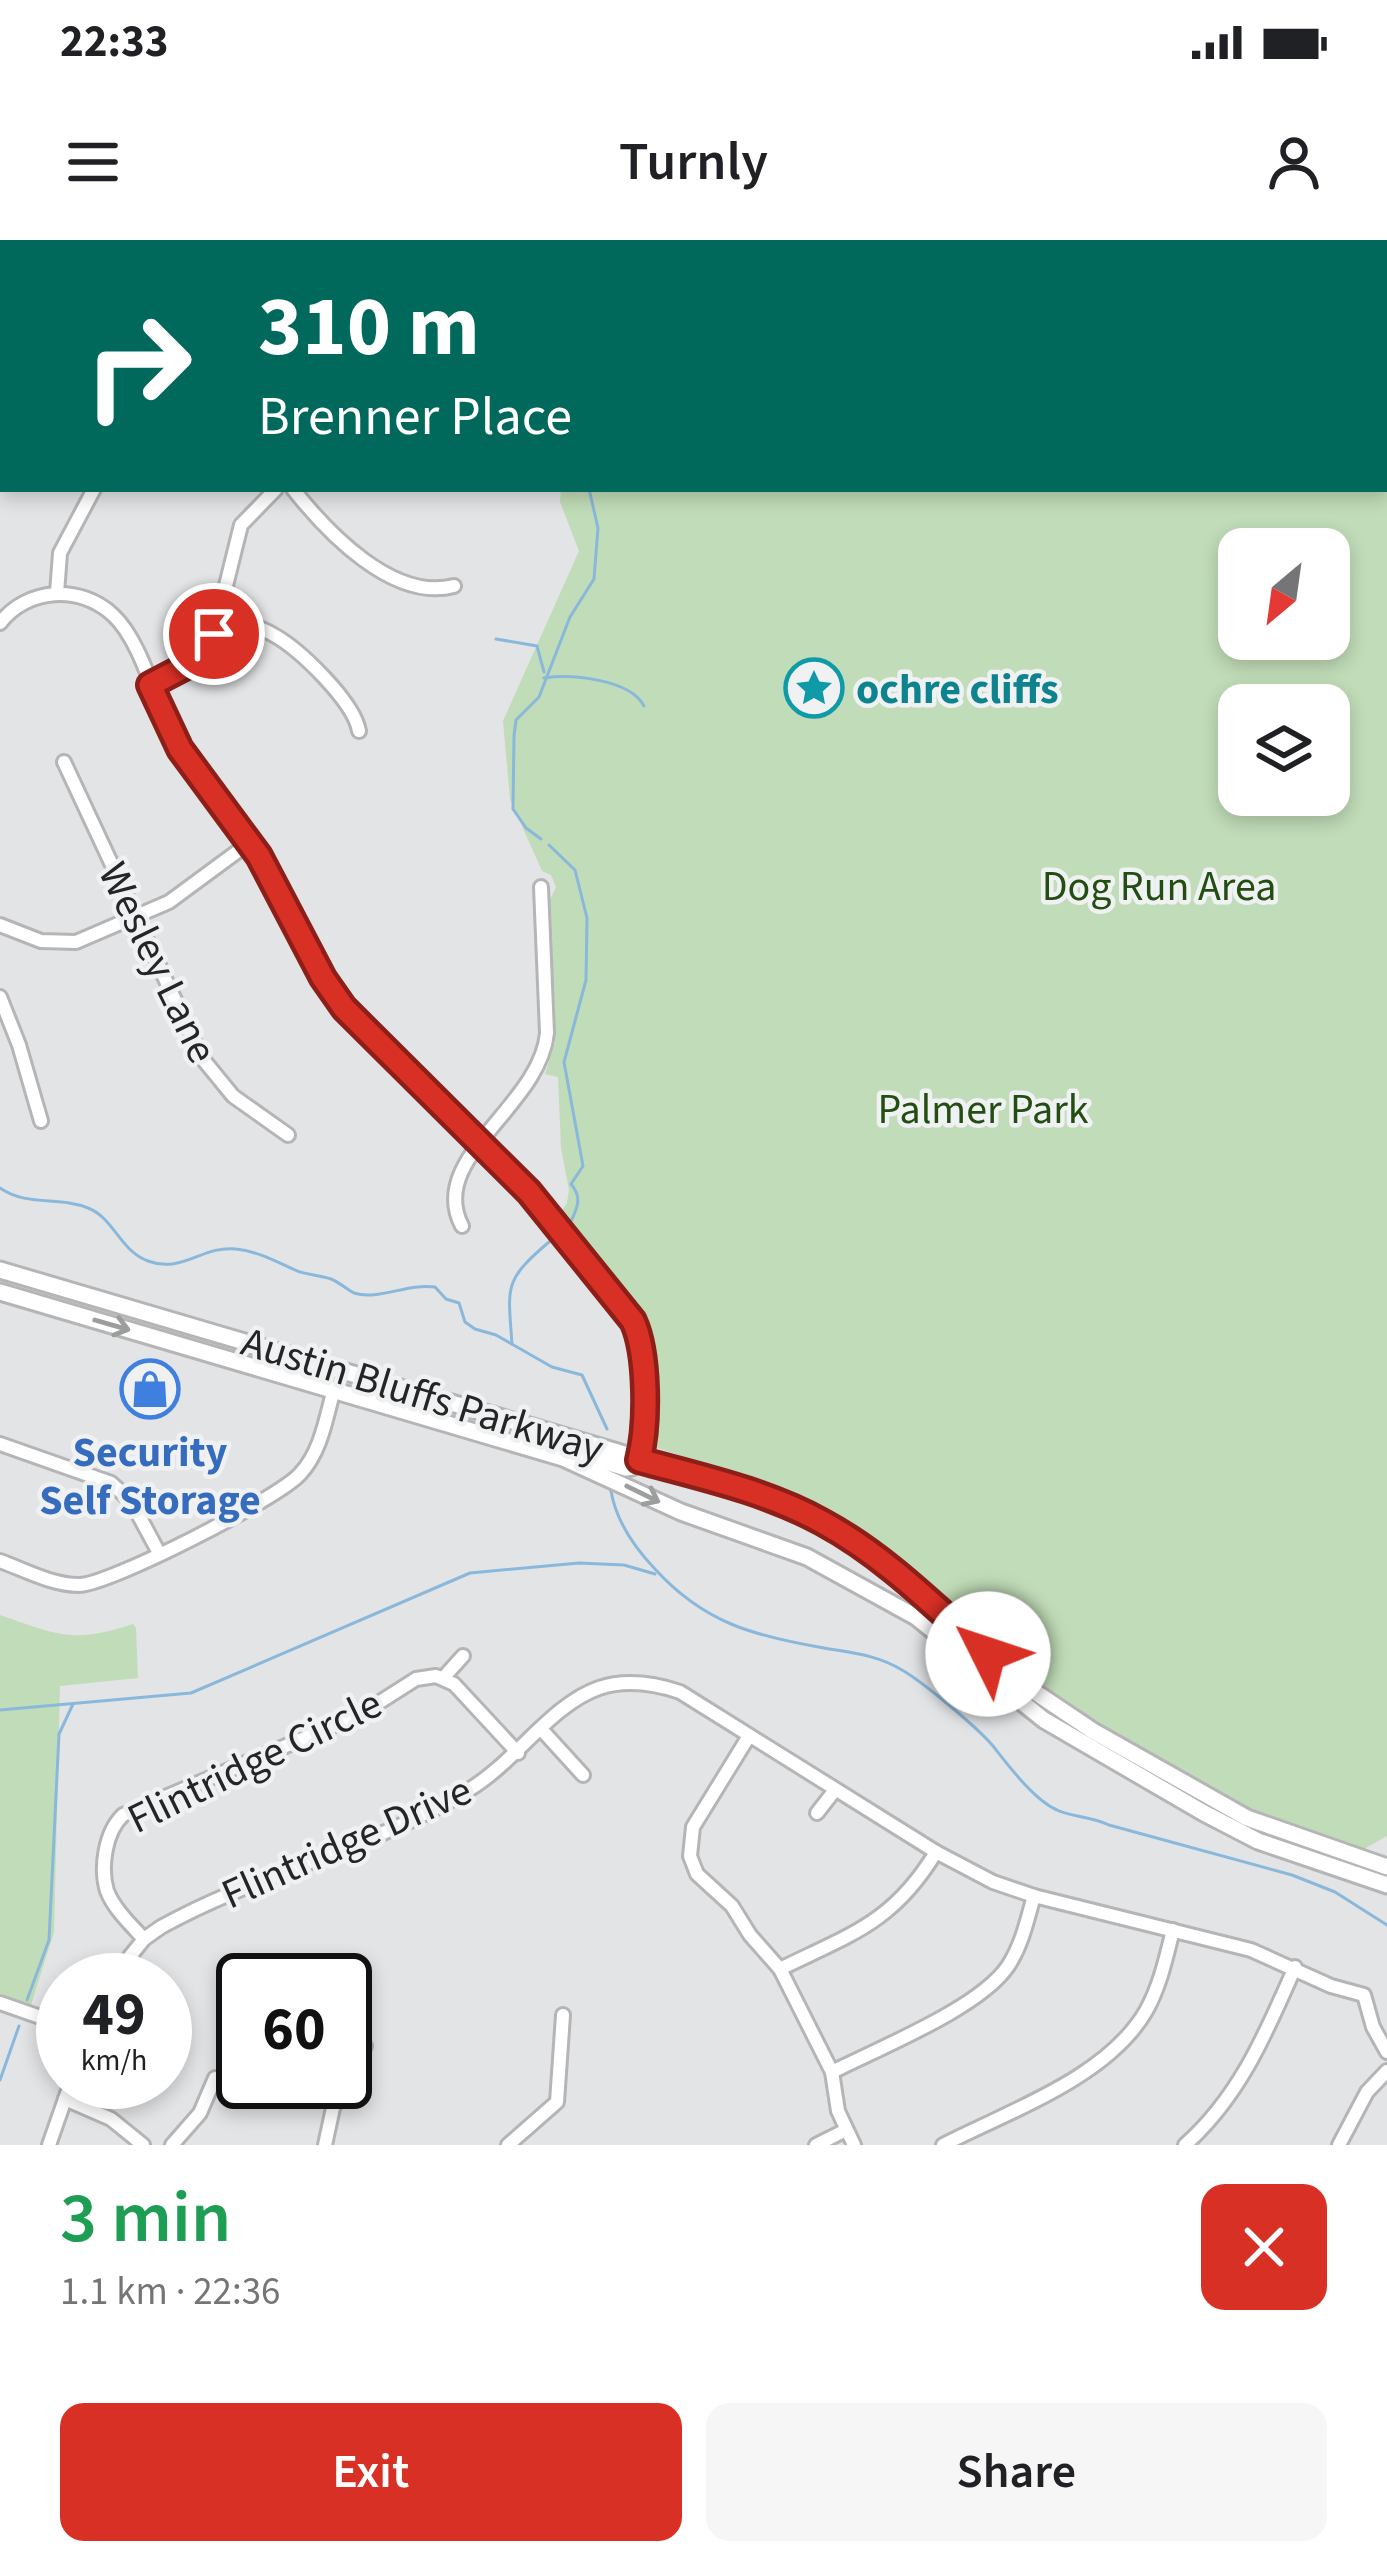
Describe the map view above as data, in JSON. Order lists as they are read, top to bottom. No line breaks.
{"streets":{"main road":["Austin Bluffs Parkway"],"street":["Wesley Lane","Flintridge Circle","Flintridge Drive"]},"crossings":[["Flintridge Circle","Flintridge Drive"]],"parks":["Dog Run Area","Palmer Park"],"places":{"place":["ochre cliffs"],"shop":["Security Self Storage"]},"north":"bottom left","page":{"status":"22:33","header":"Turnly","turn":["310 m","Brenner Place"],"speed":"49 km/h","limit":"60","heading":["3 min","1.1 km · 22:36"],"buttons":["Exit","Share"]}}
